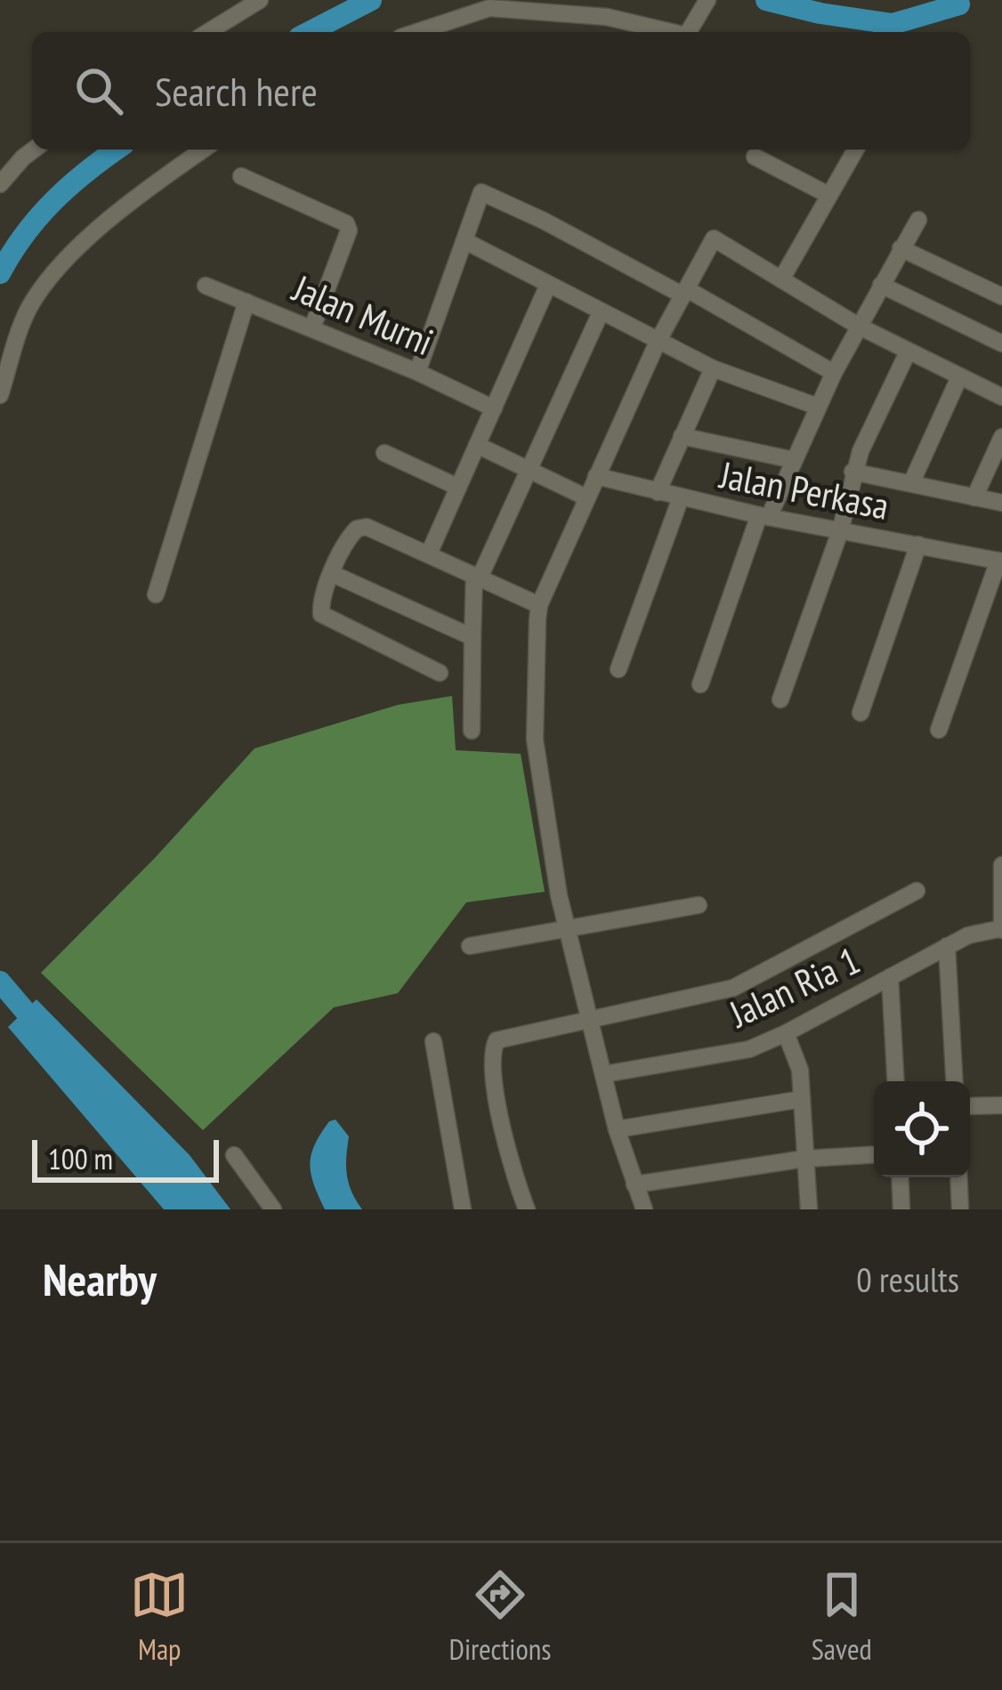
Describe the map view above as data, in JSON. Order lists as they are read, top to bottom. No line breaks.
{"streets":{"street":["Jalan Murni","Jalan Perkasa","Jalan Ria 1"]},"scale_bar":"100 m","page":{"search":"Search here","scale":"100 m","heading":["Nearby","0 results"],"nav":["Map","Directions","Saved"]}}
